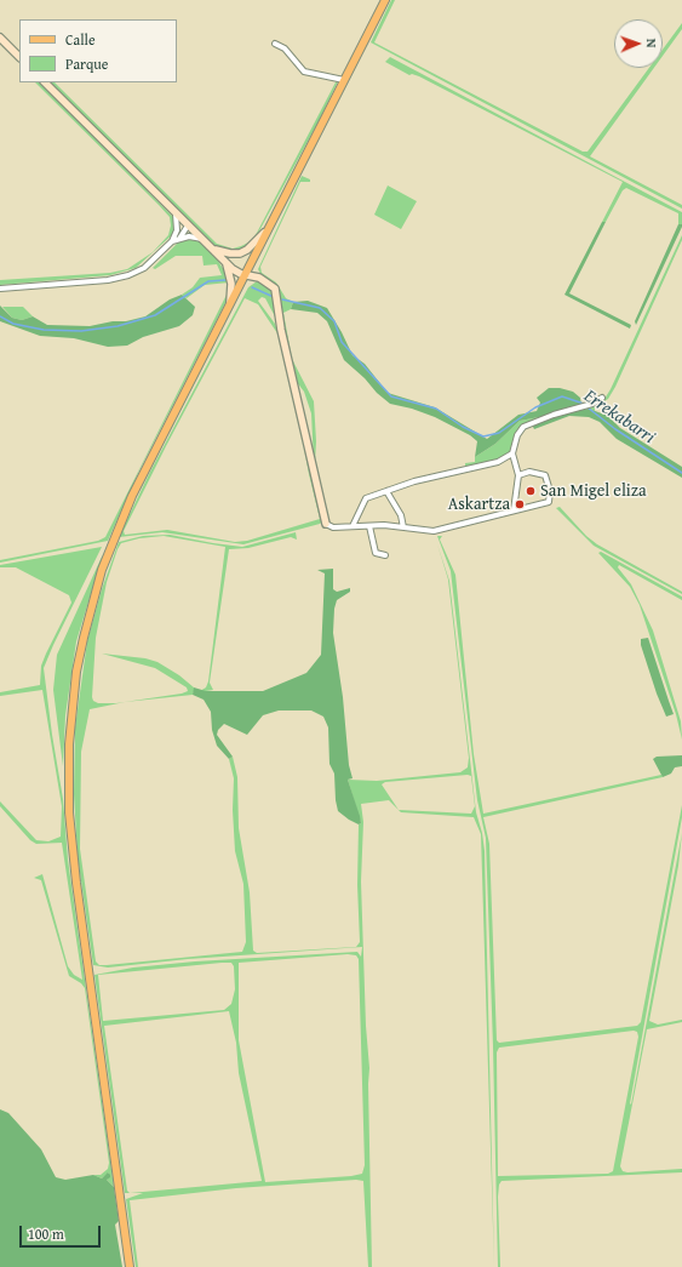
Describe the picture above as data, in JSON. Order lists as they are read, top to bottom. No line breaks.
{"water":["Errekabarri"],"places":["San Migel eliza","Askartza"],"legend":["Calle","Parque"],"scale_bar":"100 m","north":"right"}
